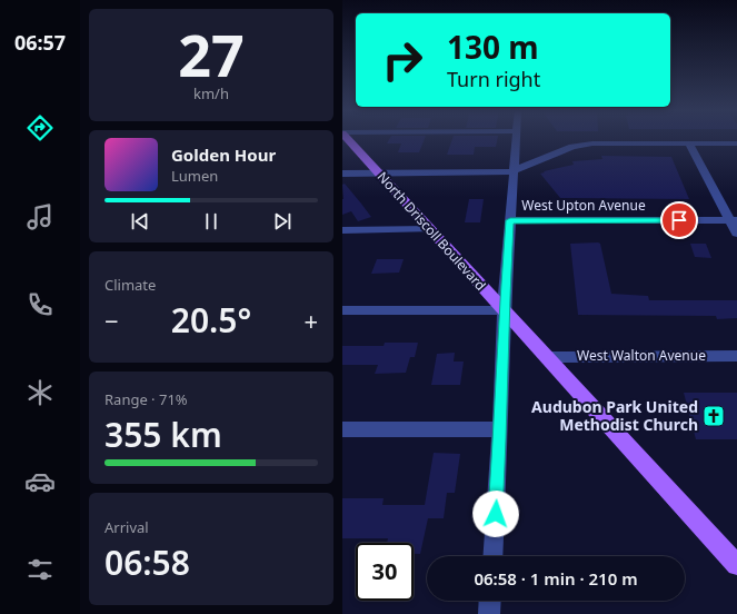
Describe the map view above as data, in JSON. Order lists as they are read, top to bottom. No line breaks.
{"streets":{"main road":["North Driscoll Boulevard"],"street":["West Upton Avenue","West Walton Avenue"]},"crossings":[["North Driscoll Boulevard","West Walton Avenue"]],"places":{"church":["Audubon Park United Methodist Church"]},"page":{"tabs":"06:57","tile":[["27","km/h"],"Climate",["Range · 71%","355 km"],["Arrival","06:58"]],"turn":["130 m","Turn right"],"song":["Golden Hour","Lumen"],"heat":["−","20.5°","+"],"limit":"30","trip":"06:58 · 1 min · 210 m"}}
